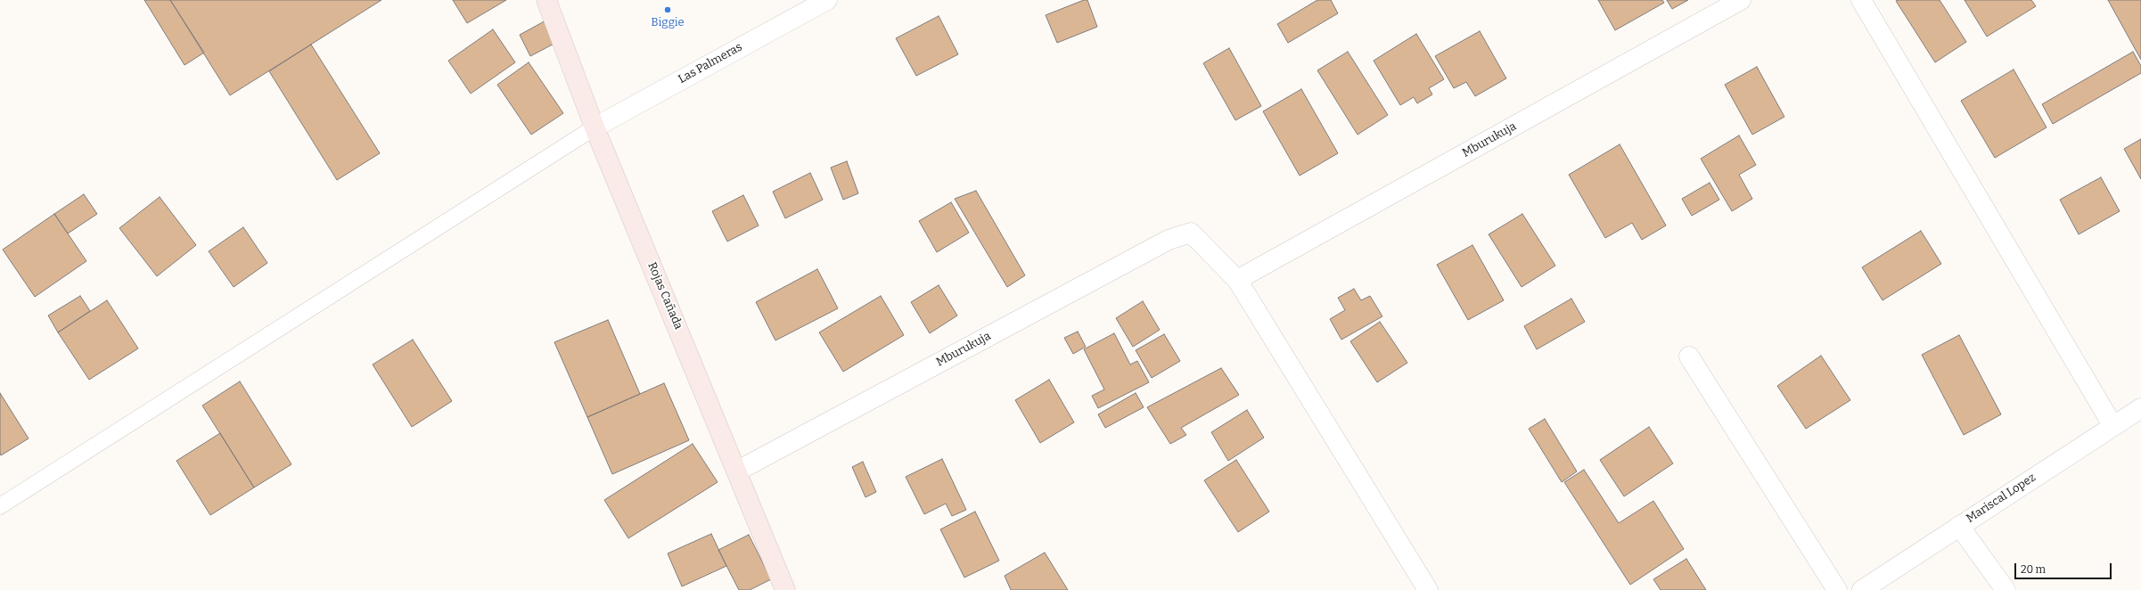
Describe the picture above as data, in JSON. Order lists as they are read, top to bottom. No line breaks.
{"streets":{"main road":["Rojas Cañada"],"street":["Las Palmeras","Mburukuja","Mariscal Lopez"]},"crossings":[["Las Palmeras","Rojas Cañada"],["Mburukuja","Rojas Cañada"]],"places":["Biggie"],"scale_bar":"20 m"}
